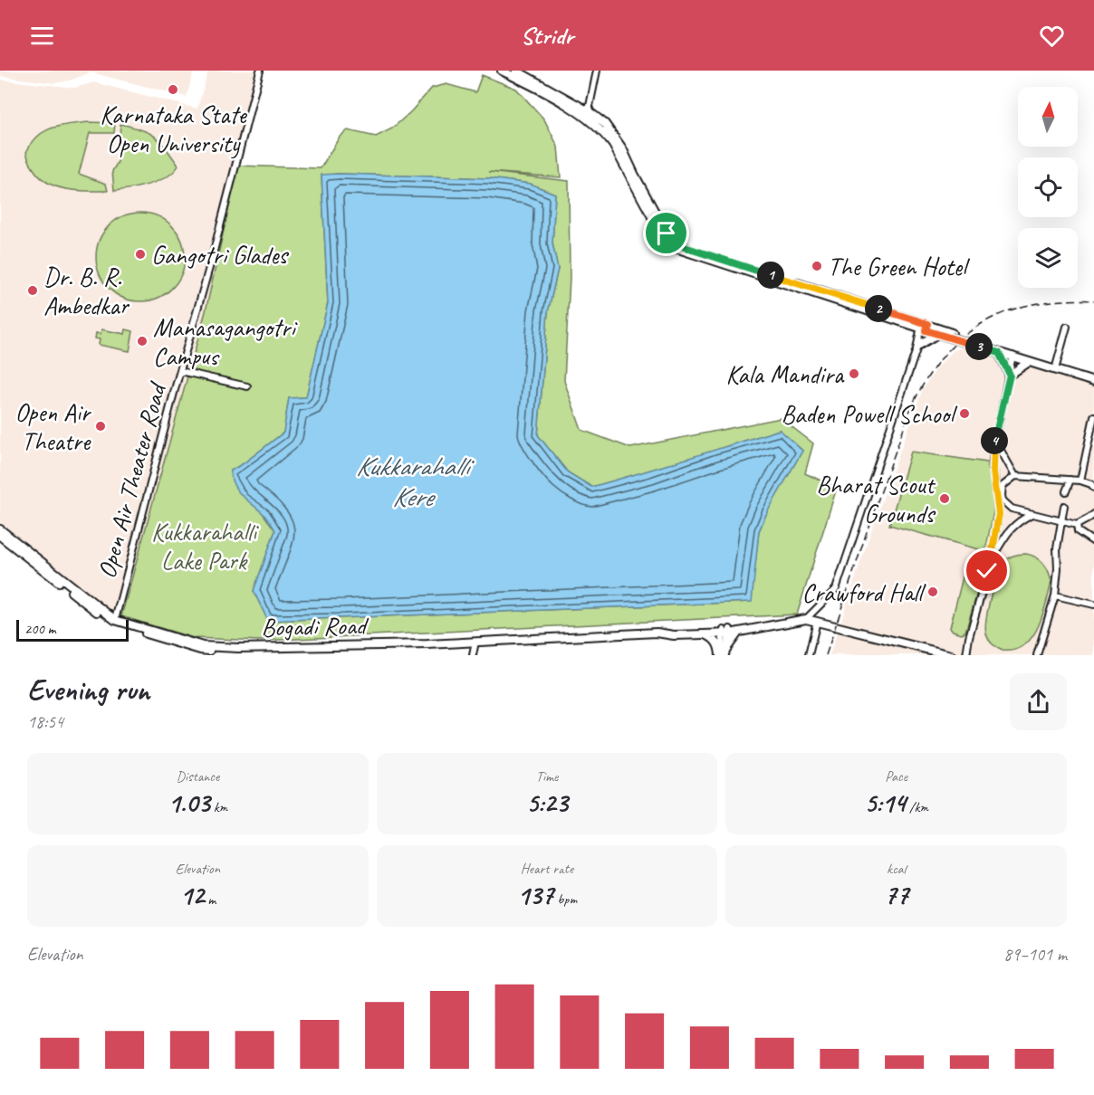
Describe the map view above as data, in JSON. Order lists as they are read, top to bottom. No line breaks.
{"streets":{"main road":["Bogadi Road"],"street":["Open Air Theater Road"]},"crossings":[["Open Air Theater Road","Bogadi Road"]],"water":["Kukkarahalli Kere"],"parks":["Kukkarahalli Lake Park"],"places":["Karnataka State Open University","Gangotri Glades","The Green Hotel","Dr. B. R. Ambedkar","Manasagangotri Campus","Kala Mandira","Baden Powell School","Open Air Theatre","Bharat Scout Grounds","Crawford Hall"],"scale_bar":"200 m","north":"top","page":{"header":"Stridr","pins":["1","2","3","4"],"scale":"200 m","heading":["Evening run","18:54"],"stats":[["Distance","1.03 km"],["Time","5:23"],["Pace","5:14 /km"],["Elevation","12 m"],["Heart rate","137 bpm"],["kcal","77"]],"chart":["Elevation","89–101 m"]}}
